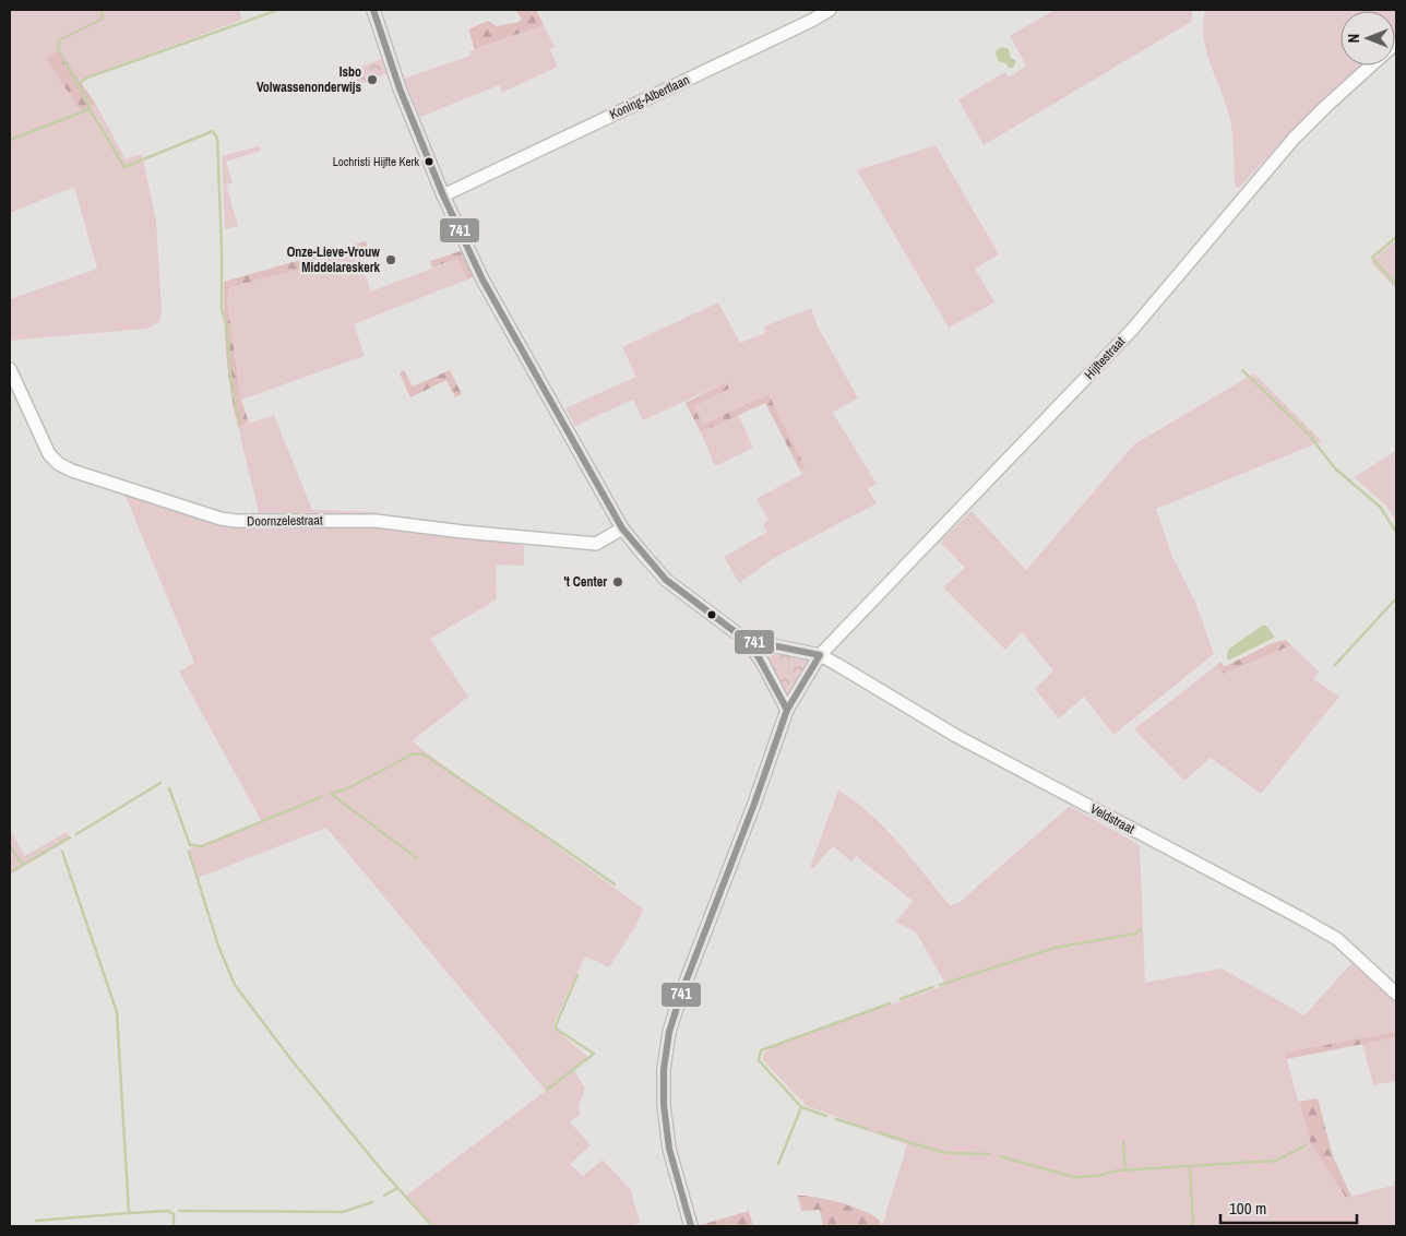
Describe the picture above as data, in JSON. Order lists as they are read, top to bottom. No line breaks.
{"streets":{"street":["Koning-Albertlaan","Hijftestraat","Doornzelestraat","Veldstraat"]},"crossings":[["Hijftestraat","Veldstraat"]],"places":["Isbo Volwassenonderwijs","Lochristi Hijfte Kerk","Onze-Lieve-Vrouw Middelareskerk","'t Center"],"lines":["transit line 741"],"scale_bar":"100 m","north":"left"}
